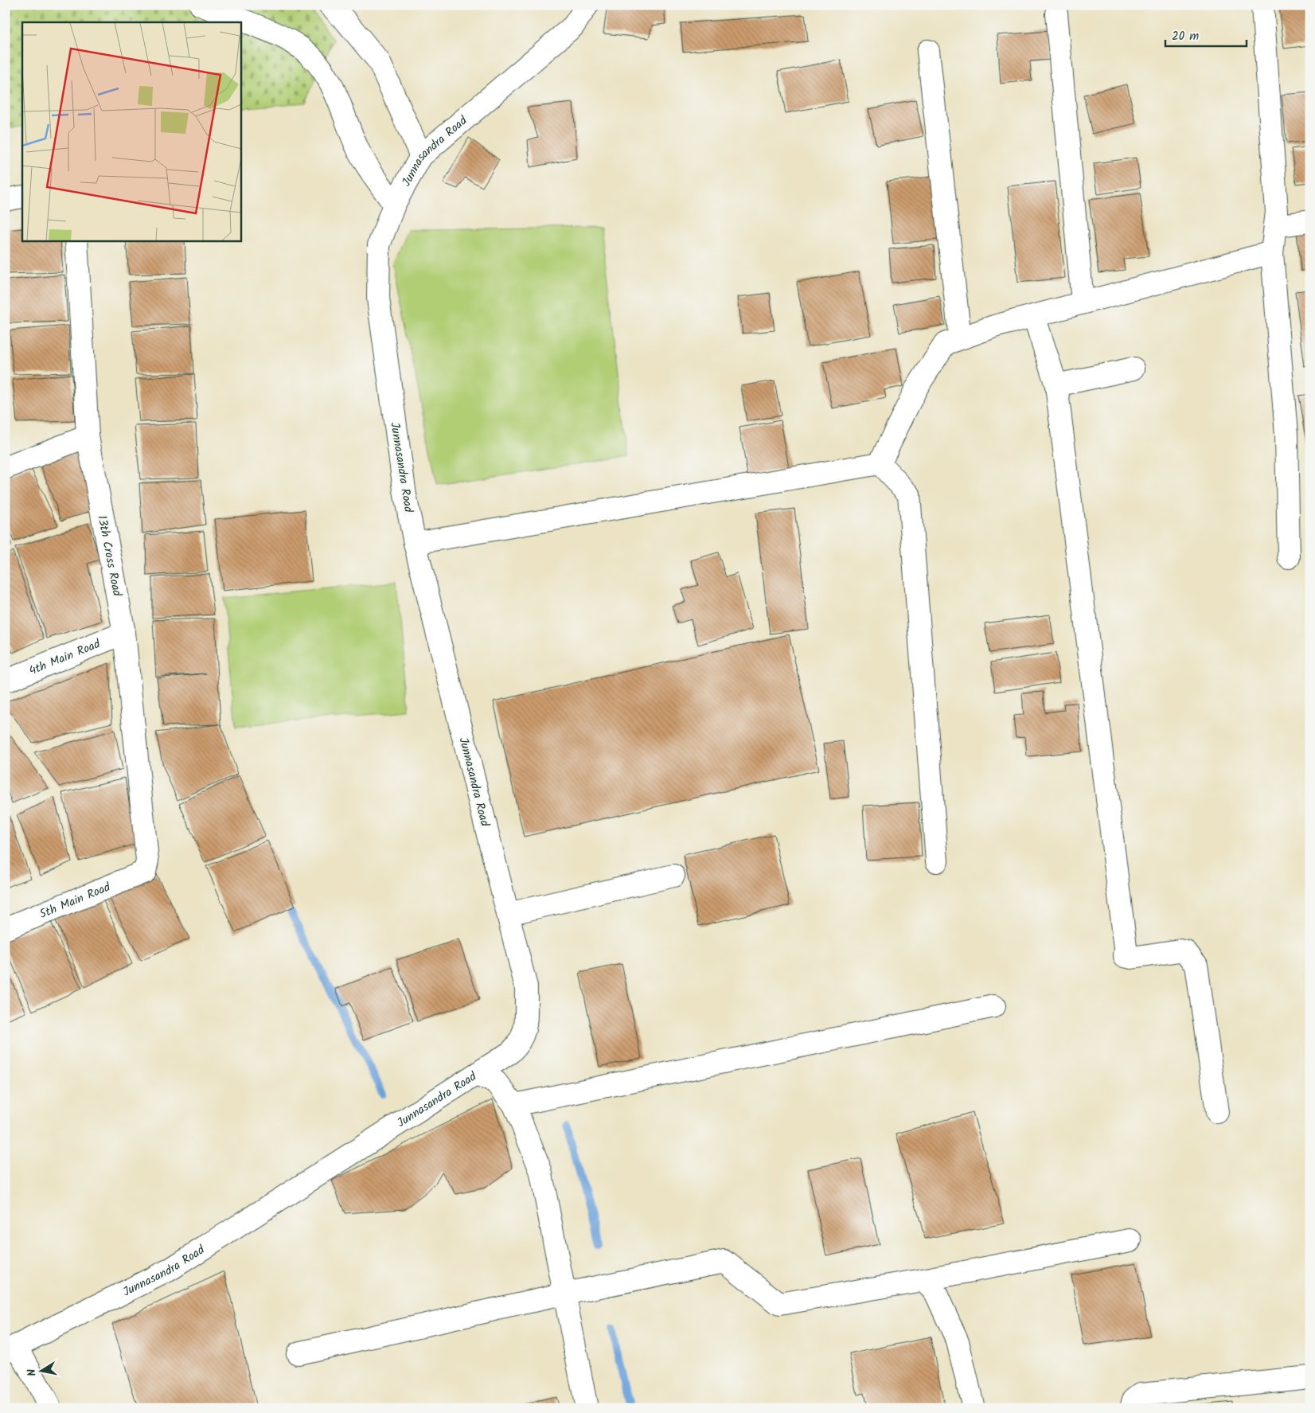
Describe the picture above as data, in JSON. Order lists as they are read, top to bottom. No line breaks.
{"streets":{"street":["Junnasandra Road","13th Cross Road","4th Main Road","5th Main Road"]},"crossings":[["13th Cross Road","4th Main Road"],["13th Cross Road","5th Main Road"]],"scale_bar":"20 m","north":"left"}
